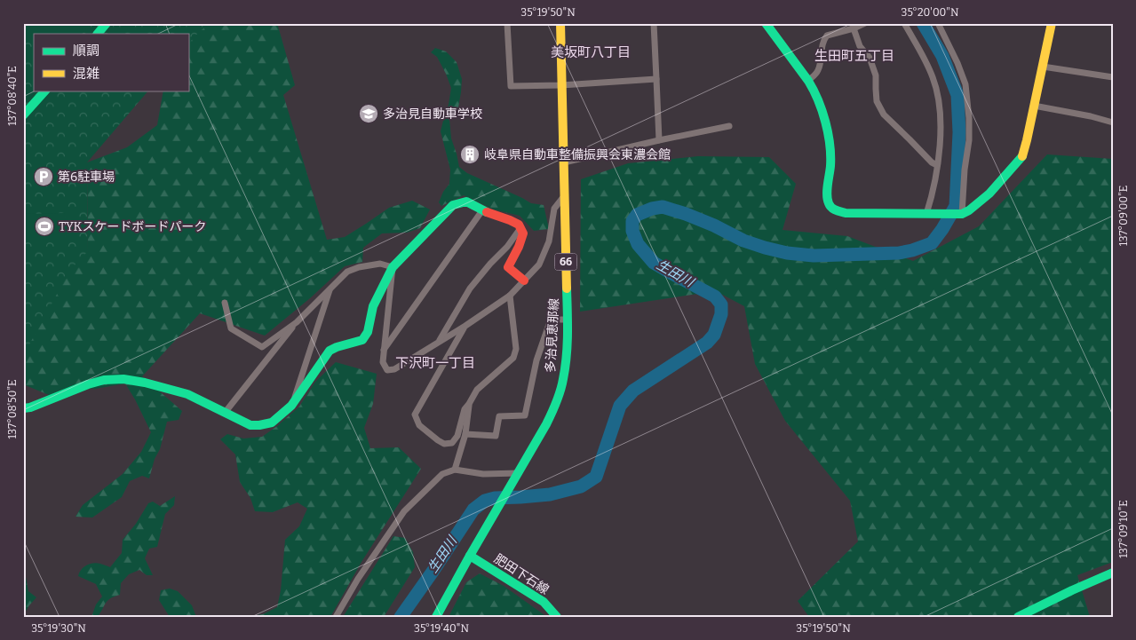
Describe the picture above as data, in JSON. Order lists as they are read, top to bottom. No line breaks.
{"streets":{"street":["66","多治見恵那線","肥田下石線"]},"crossings":[["多治見恵那線","肥田下石線"]],"districts":["美坂町八丁目","生田町五丁目","下沢町一丁目"],"water":["生田川"],"places":{"school or university":["多治見自動車学校"],"building":["岐阜県自動車整備振興会東濃会館"],"parking":["第6駐車場"],"sports":["TYKスケードボードパーク"]},"legend":["順調","混雑"],"coordinates":["35°19'50\"N","35°20'00\"N","137°08'40\"E","137°09'00\"E","137°08'50\"E","137°09'10\"E","35°19'30\"N","35°19'40\"N"]}
